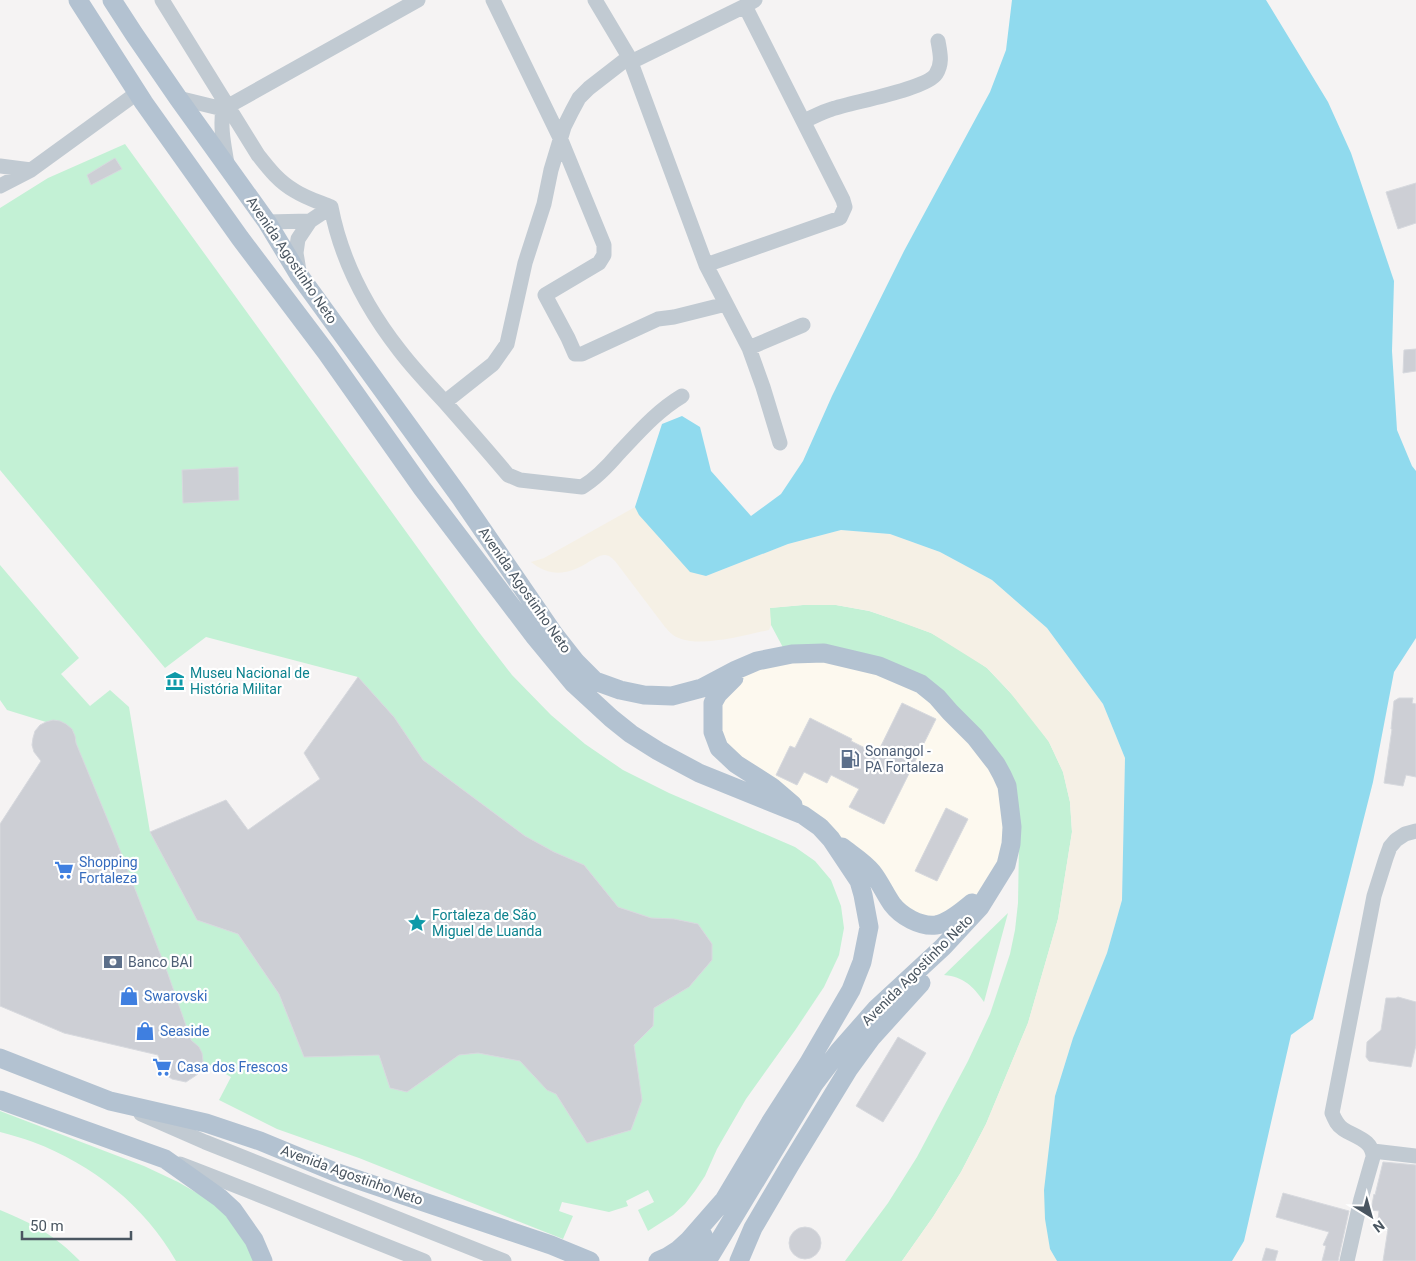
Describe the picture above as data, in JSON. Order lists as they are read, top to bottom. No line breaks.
{"streets":{"main road":["Avenida Agostinho Neto"]},"places":{"museum":["Museu Nacional de História Militar"],"fuel station":["Sonangol - PA Fortaleza"],"supermarket":["Shopping Fortaleza","Casa dos Frescos"],"place":["Fortaleza de São Miguel de Luanda"],"bank":["Banco BAI"],"shop":["Swarovski","Seaside"]},"scale_bar":"50 m","north":"bottom right"}
